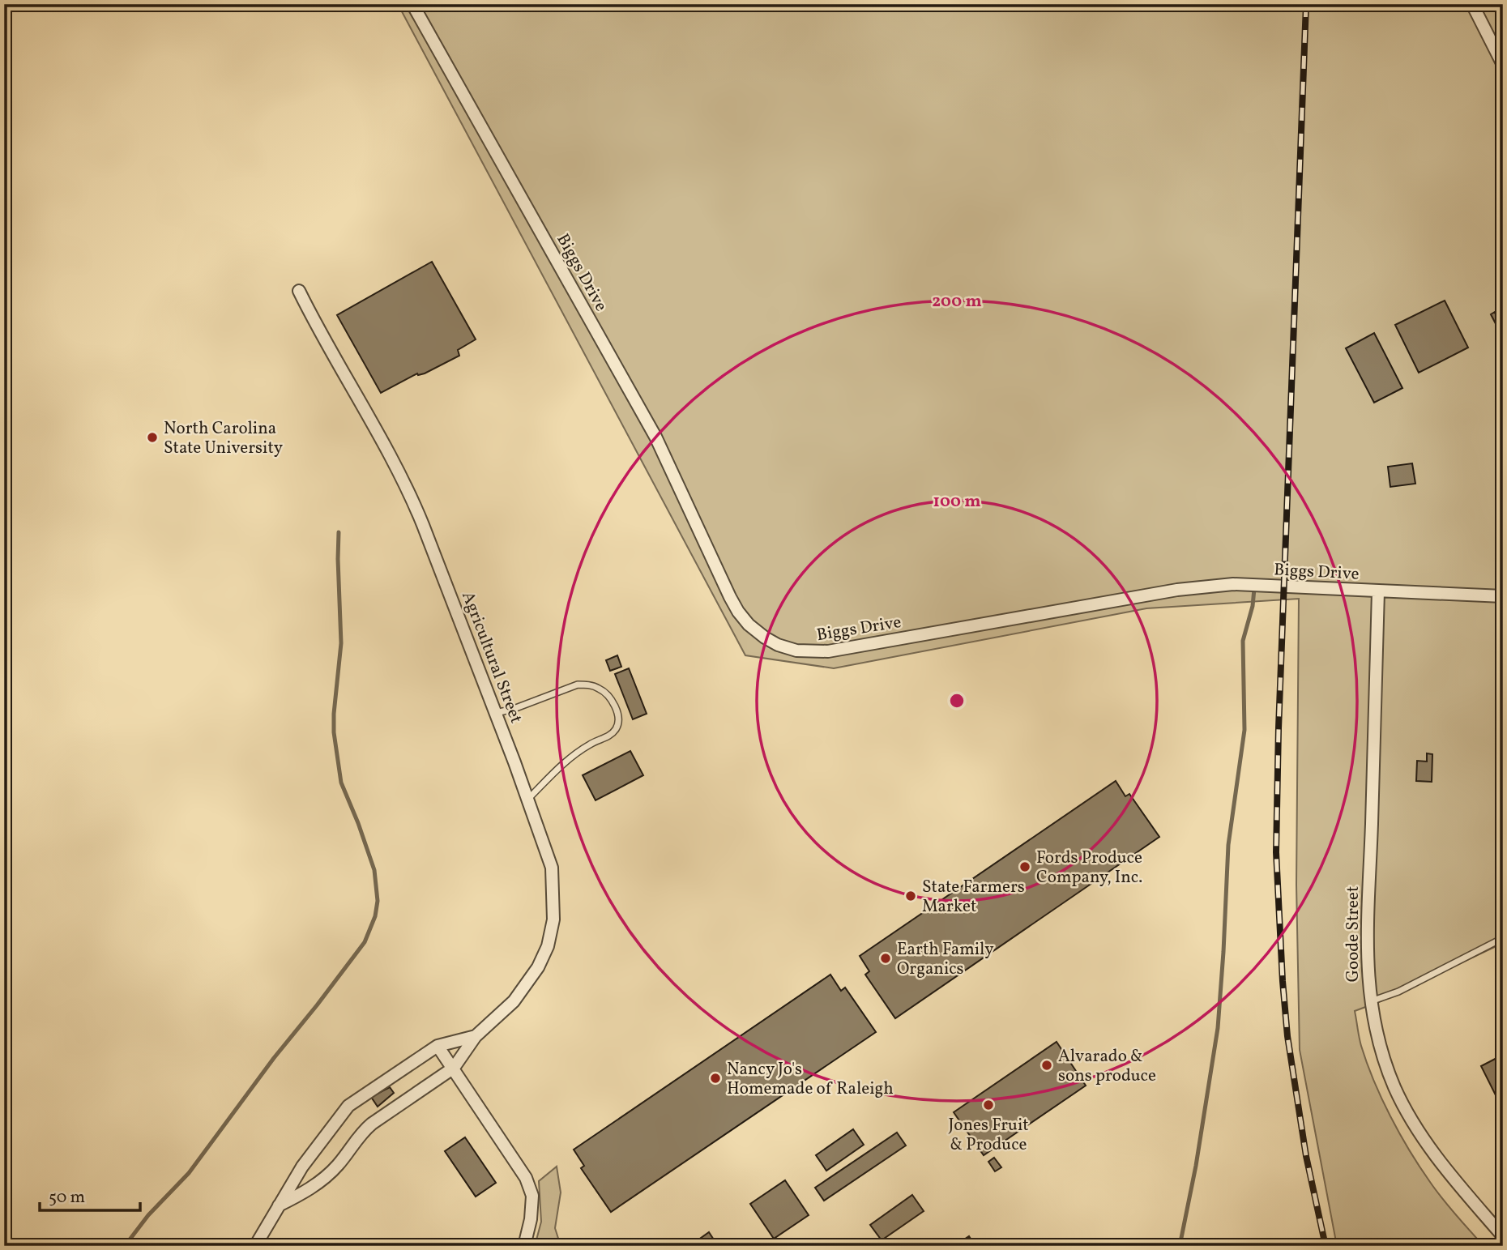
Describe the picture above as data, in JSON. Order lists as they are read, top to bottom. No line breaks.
{"streets":{"street":["Biggs Drive","Agricultural Street","Goode Street"]},"crossings":[["Biggs Drive","Goode Street"]],"places":["North Carolina State University","Fords Produce Company, Inc.","State Farmers Market","Earth Family Organics","Alvarado & sons produce","Nancy Jo's Homemade of Raleigh","Jones Fruit & Produce"],"scale_bar":"50 m","rings":["200 m","100 m"]}
